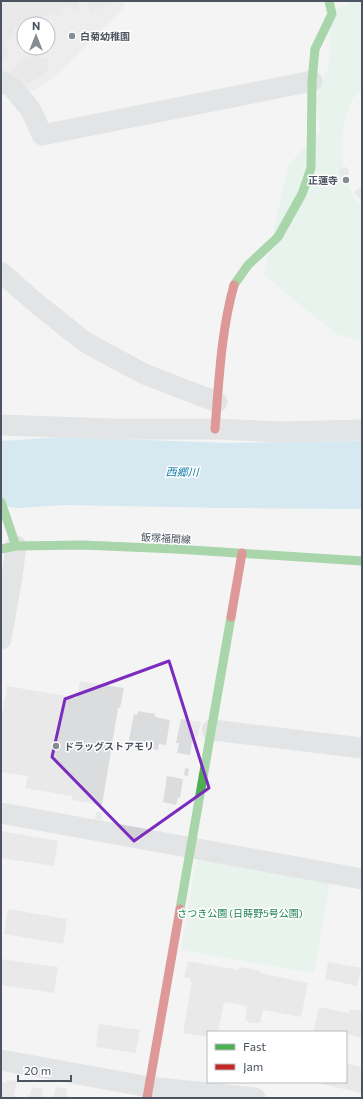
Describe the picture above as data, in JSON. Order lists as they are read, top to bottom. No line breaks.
{"streets":{"street":["飯塚福間線"]},"water":["西郷川"],"parks":["さつき公園 (日蒔野5号公園)"],"places":["白菊幼稚園","正蓮寺","ドラッグストアモリ"],"legend":["Fast","Jam"],"scale_bar":"20 m","north":"top"}
